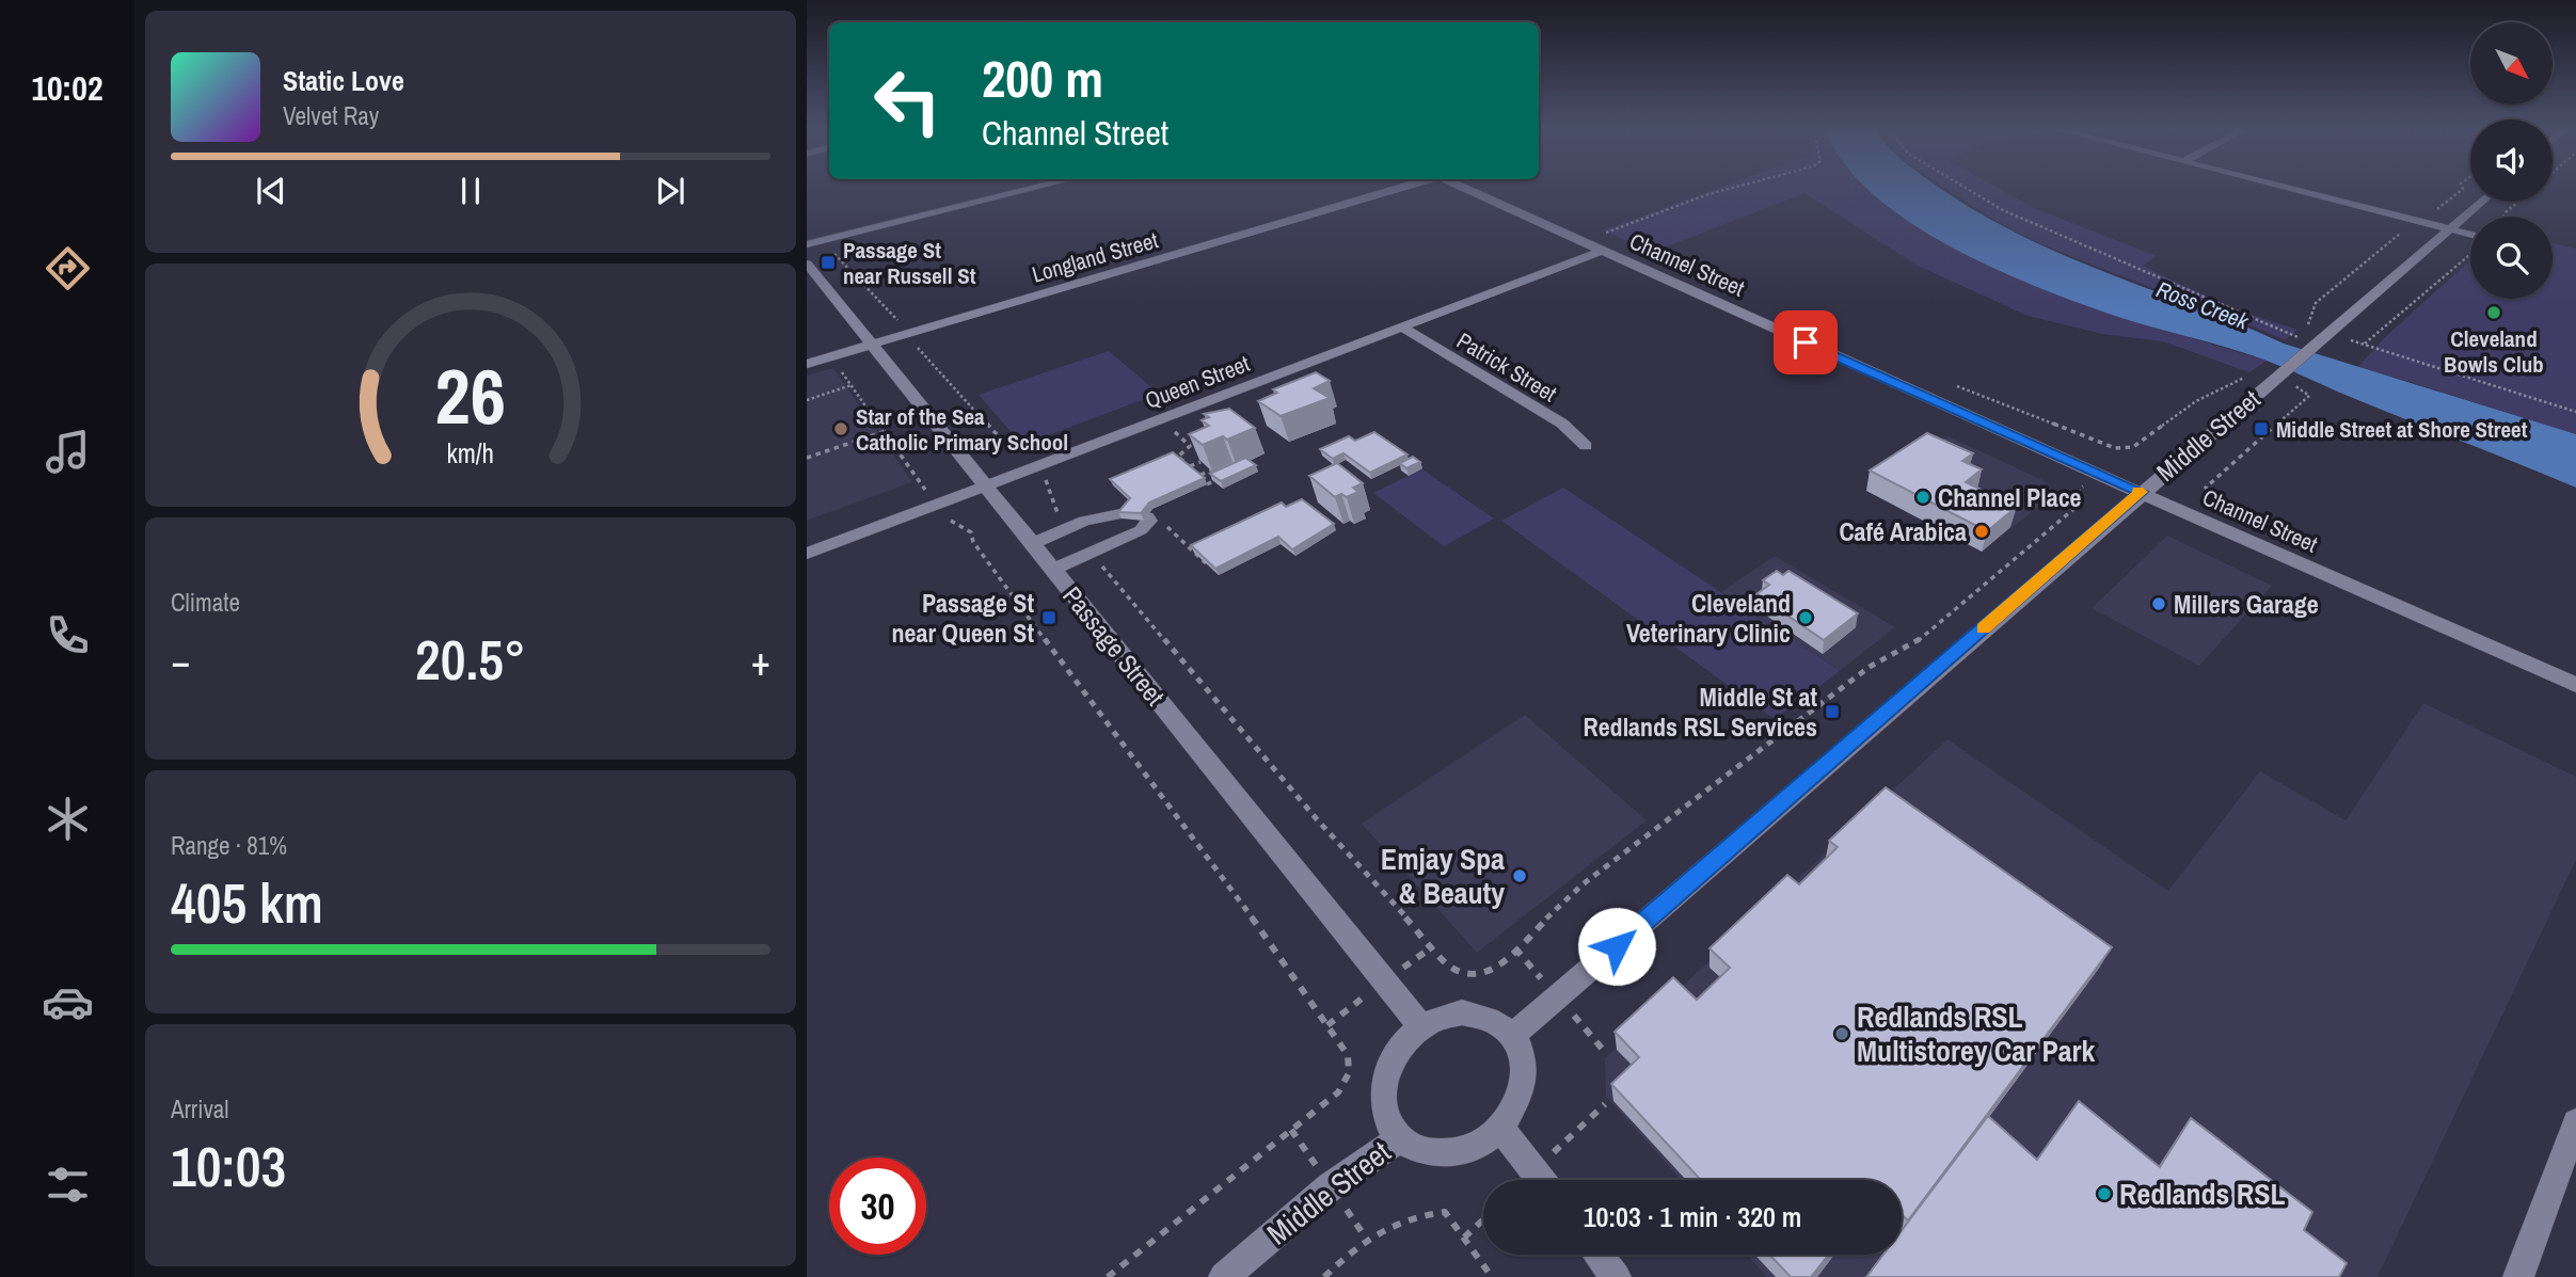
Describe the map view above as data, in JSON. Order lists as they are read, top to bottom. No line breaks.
{"streets":{"street":["Longland Street","Channel Street","Patrick Street","Queen Street","Middle Street","Passage Street"]},"crossings":[["Longland Street","Passage Street"],["Channel Street","Queen Street"],["Channel Street","Middle Street"],["Patrick Street","Queen Street"],["Queen Street","Passage Street"],["Middle Street","Passage Street"]],"water":["Ross Creek"],"places":{"transit":["Passage St near Russell St","Middle Street at Shore Street","Passage St near Queen St","Middle St at Redlands RSL Services"],"other":["Cleveland Bowls Club","Star of the Sea Catholic Primary School","Channel Place","Café Arabica","Millers Garage","Cleveland Veterinary Clinic","Emjay Spa & Beauty","Redlands RSL Multistorey Car Park","Redlands RSL"]},"north":"bottom right","page":{"tabs":"10:02","turn":["200 m","Channel Street"],"song":["Static Love","Velvet Ray"],"tile":["Climate",["Range · 81%","405 km"],["Arrival","10:03"]],"heat":["−","20.5°","+"],"limit":"30","trip":"10:03 · 1 min · 320 m","gauge":["26","km/h"]}}
